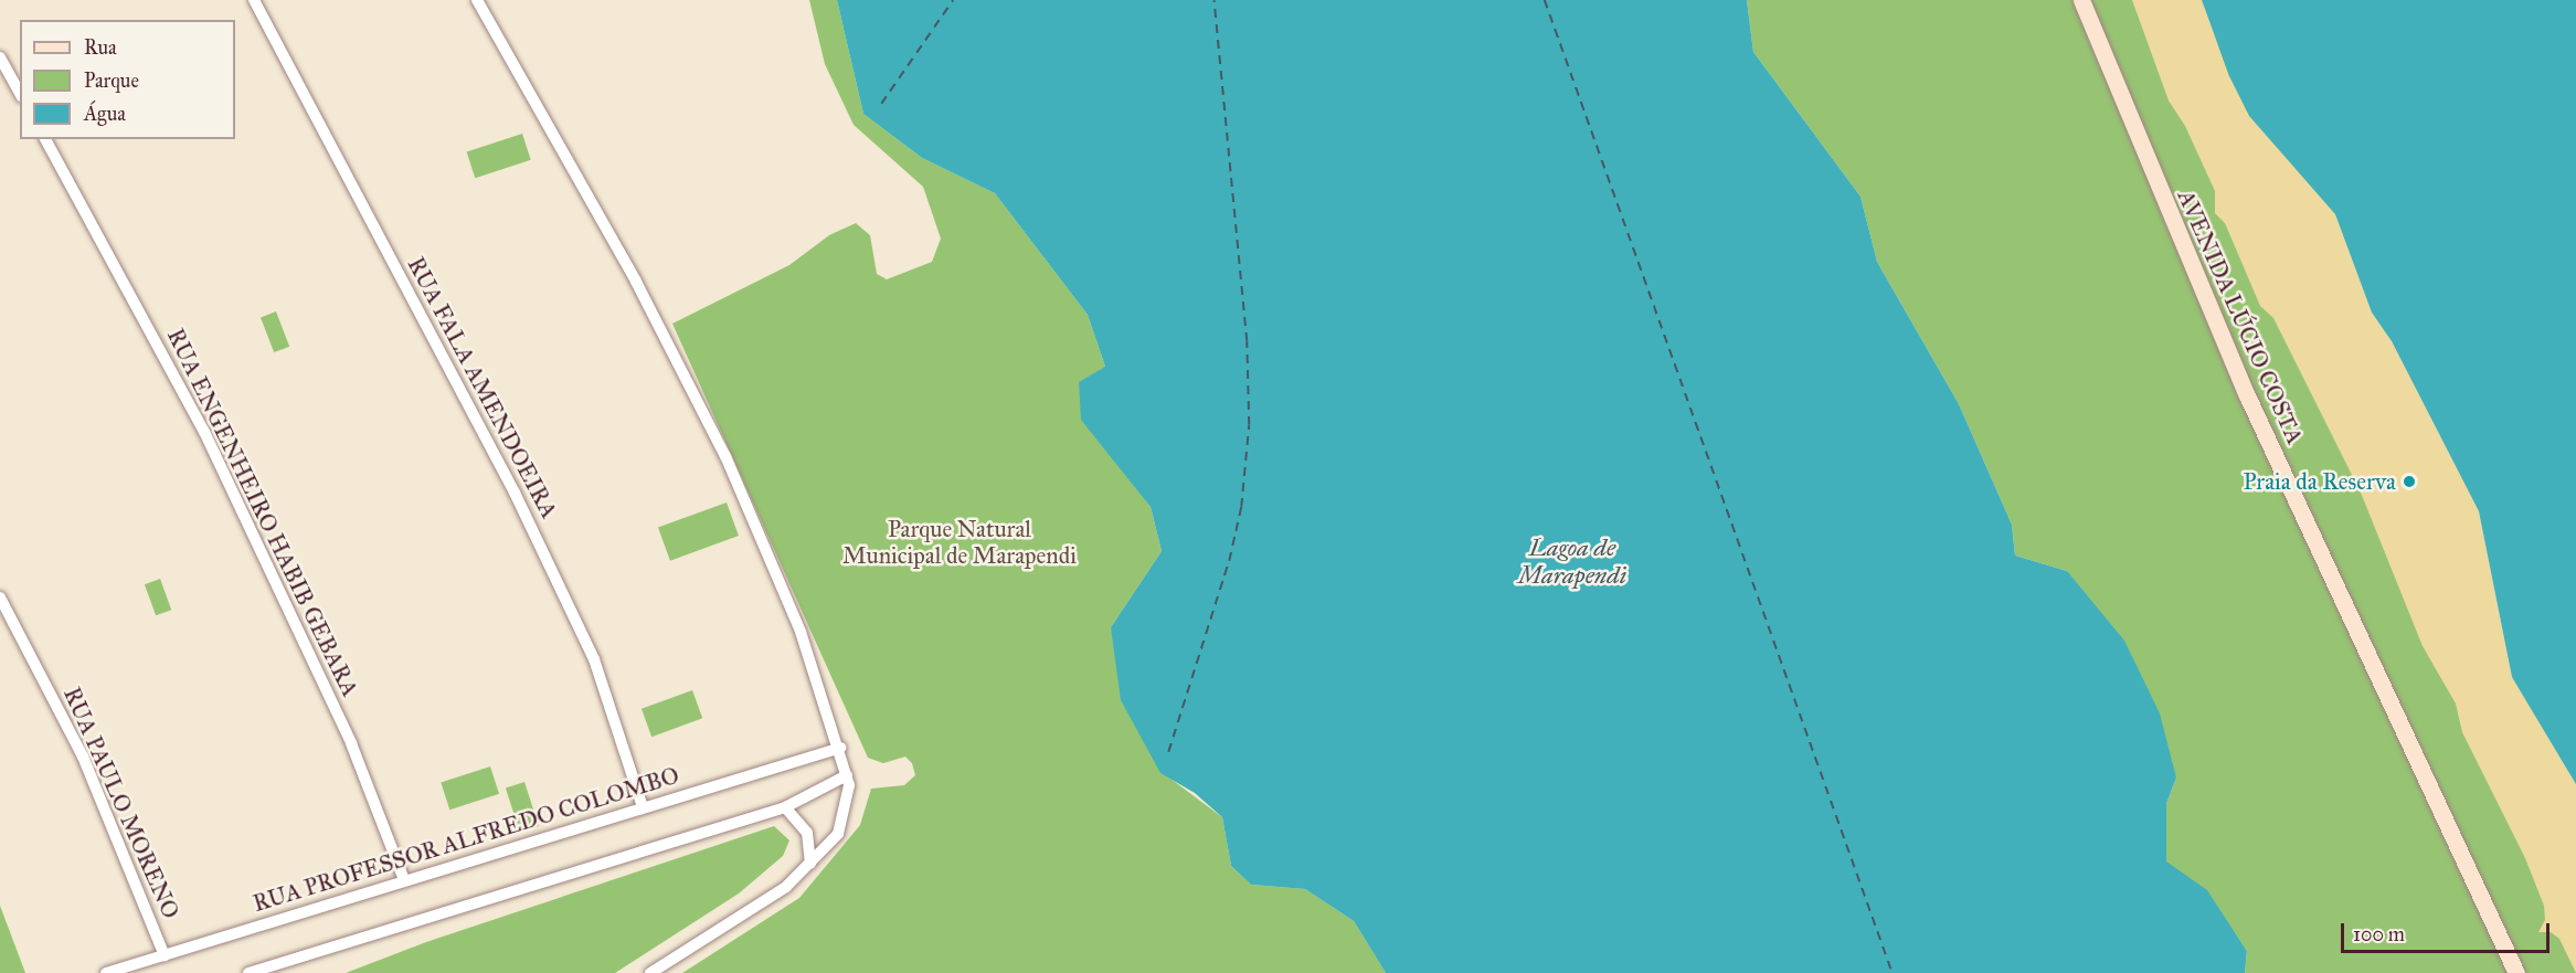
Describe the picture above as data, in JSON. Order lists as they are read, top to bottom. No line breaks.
{"streets":{"main road":["AVENIDA LÚCIO COSTA"],"street":["RUA FALA AMENDOEIRA","RUA ENGENHEIRO HABIB GEBARA","RUA PAULO MORENO","RUA PROFESSOR ALFREDO COLOMBO"]},"crossings":[["RUA FALA AMENDOEIRA","RUA PROFESSOR ALFREDO COLOMBO"],["RUA ENGENHEIRO HABIB GEBARA","RUA PROFESSOR ALFREDO COLOMBO"],["RUA PAULO MORENO","RUA PROFESSOR ALFREDO COLOMBO"]],"water":["Lagoa de Marapendi"],"parks":["Parque Natural Municipal de Marapendi"],"places":["Praia da Reserva"],"legend":["Rua","Parque","Água"],"scale_bar":"100 m"}
